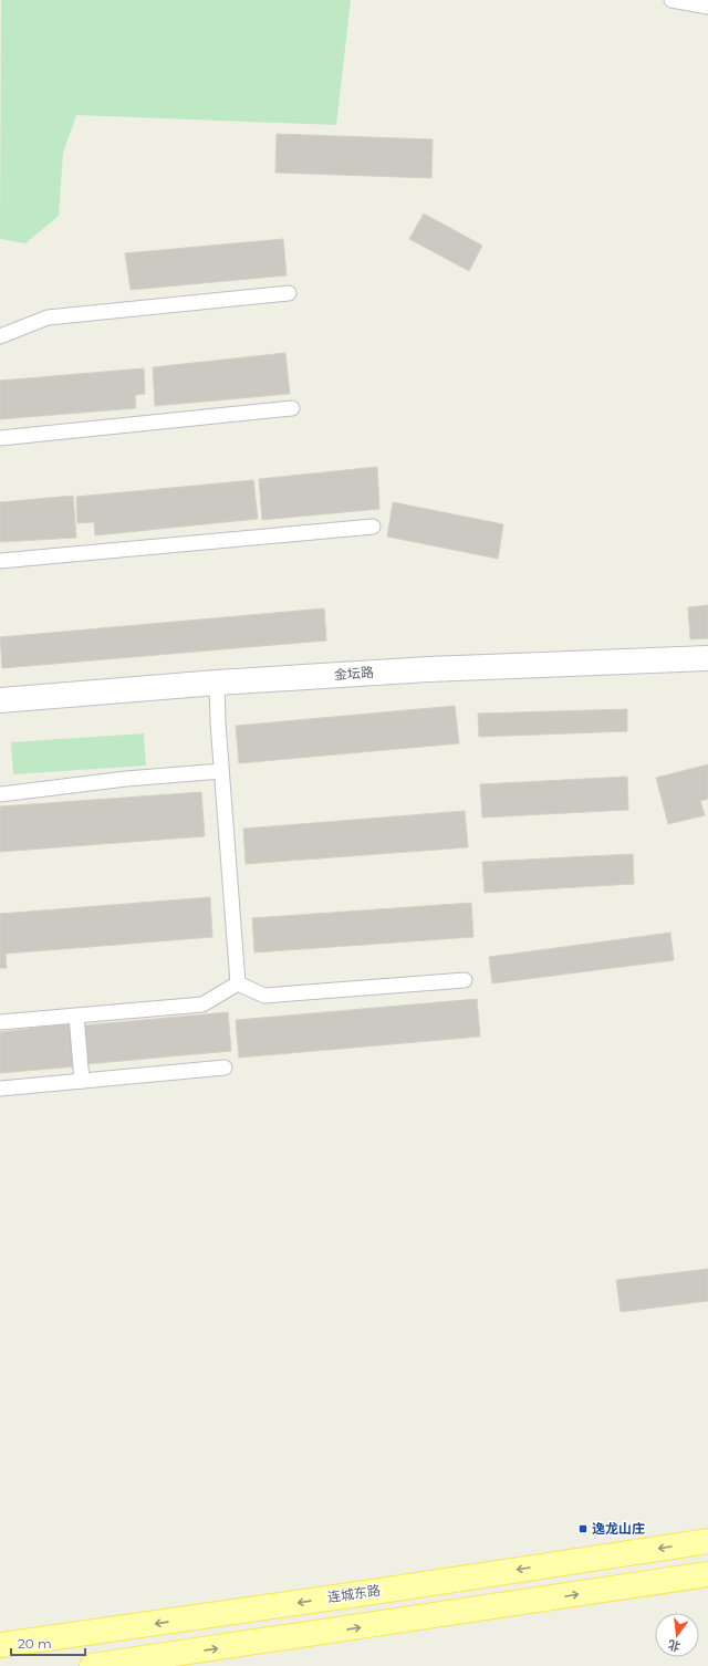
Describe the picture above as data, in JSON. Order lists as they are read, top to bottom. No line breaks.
{"streets":{"main road":["金坛路","连城东路"]},"places":{"transit":["逸龙山庄"]},"scale_bar":"20 m","north":"bottom"}
